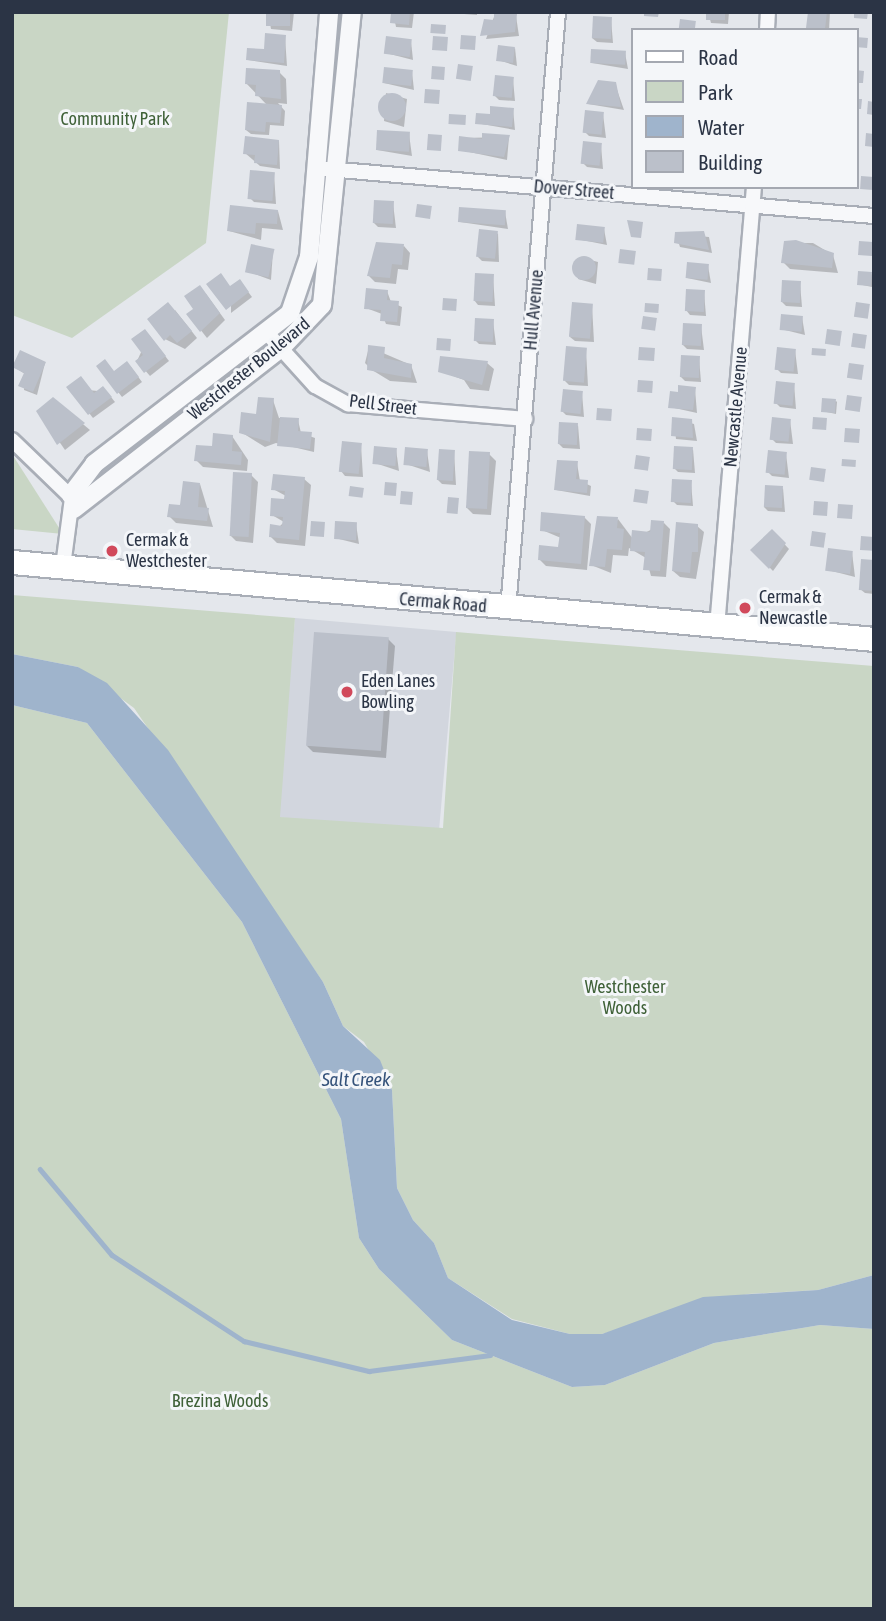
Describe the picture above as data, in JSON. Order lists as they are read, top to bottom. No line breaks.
{"streets":{"main road":["Cermak Road"],"street":["Dover Street","Hull Avenue","Westchester Boulevard","Pell Street","Newcastle Avenue"]},"crossings":[["Dover Street","Hull Avenue"],["Dover Street","Westchester Boulevard"],["Dover Street","Newcastle Avenue"],["Hull Avenue","Pell Street"],["Hull Avenue","Cermak Road"],["Westchester Boulevard","Pell Street"],["Newcastle Avenue","Cermak Road"]],"water":["Salt Creek"],"parks":["Community Park","Westchester Woods","Brezina Woods"],"places":["Cermak & Westchester","Cermak & Newcastle","Eden Lanes Bowling"],"legend":["Road","Park","Water","Building"]}
